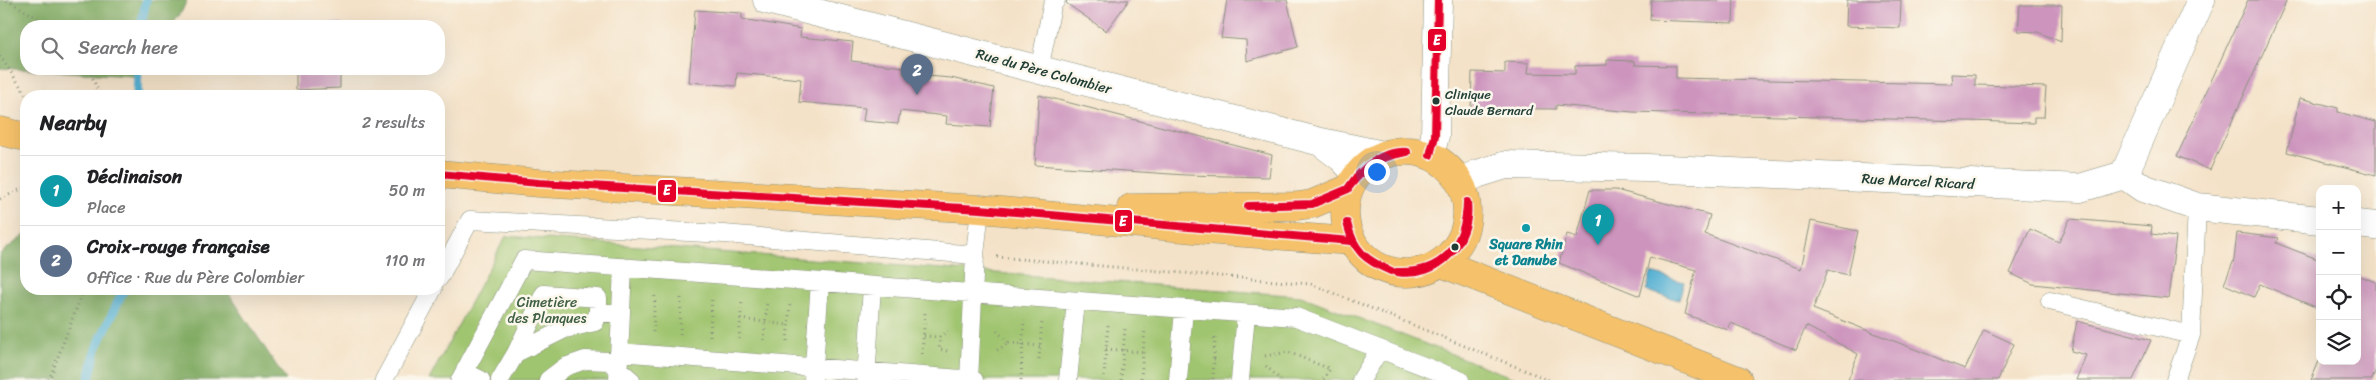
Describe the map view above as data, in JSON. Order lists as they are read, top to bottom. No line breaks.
{"streets":{"street":["Rue du Père Colombier","Rue Marcel Ricard"]},"crossings":[["Rue du Père Colombier","Rue Marcel Ricard"]],"parks":["Cimetière des Planques"],"places":["Clinique Claude Bernard","Square Rhin et Danube"],"lines":["transit line E"],"page":{"search":"Search here","pins":["2","1"],"heading":["Nearby","2 results"],"list":[{"mark":"1","name":"Déclinaison","note":"Place","value":"50 m"},{"mark":"2","name":"Croix-rouge française","note":"Office · Rue du Père Colombier","value":"110 m"}],"map_buttons":["+","−"]}}
